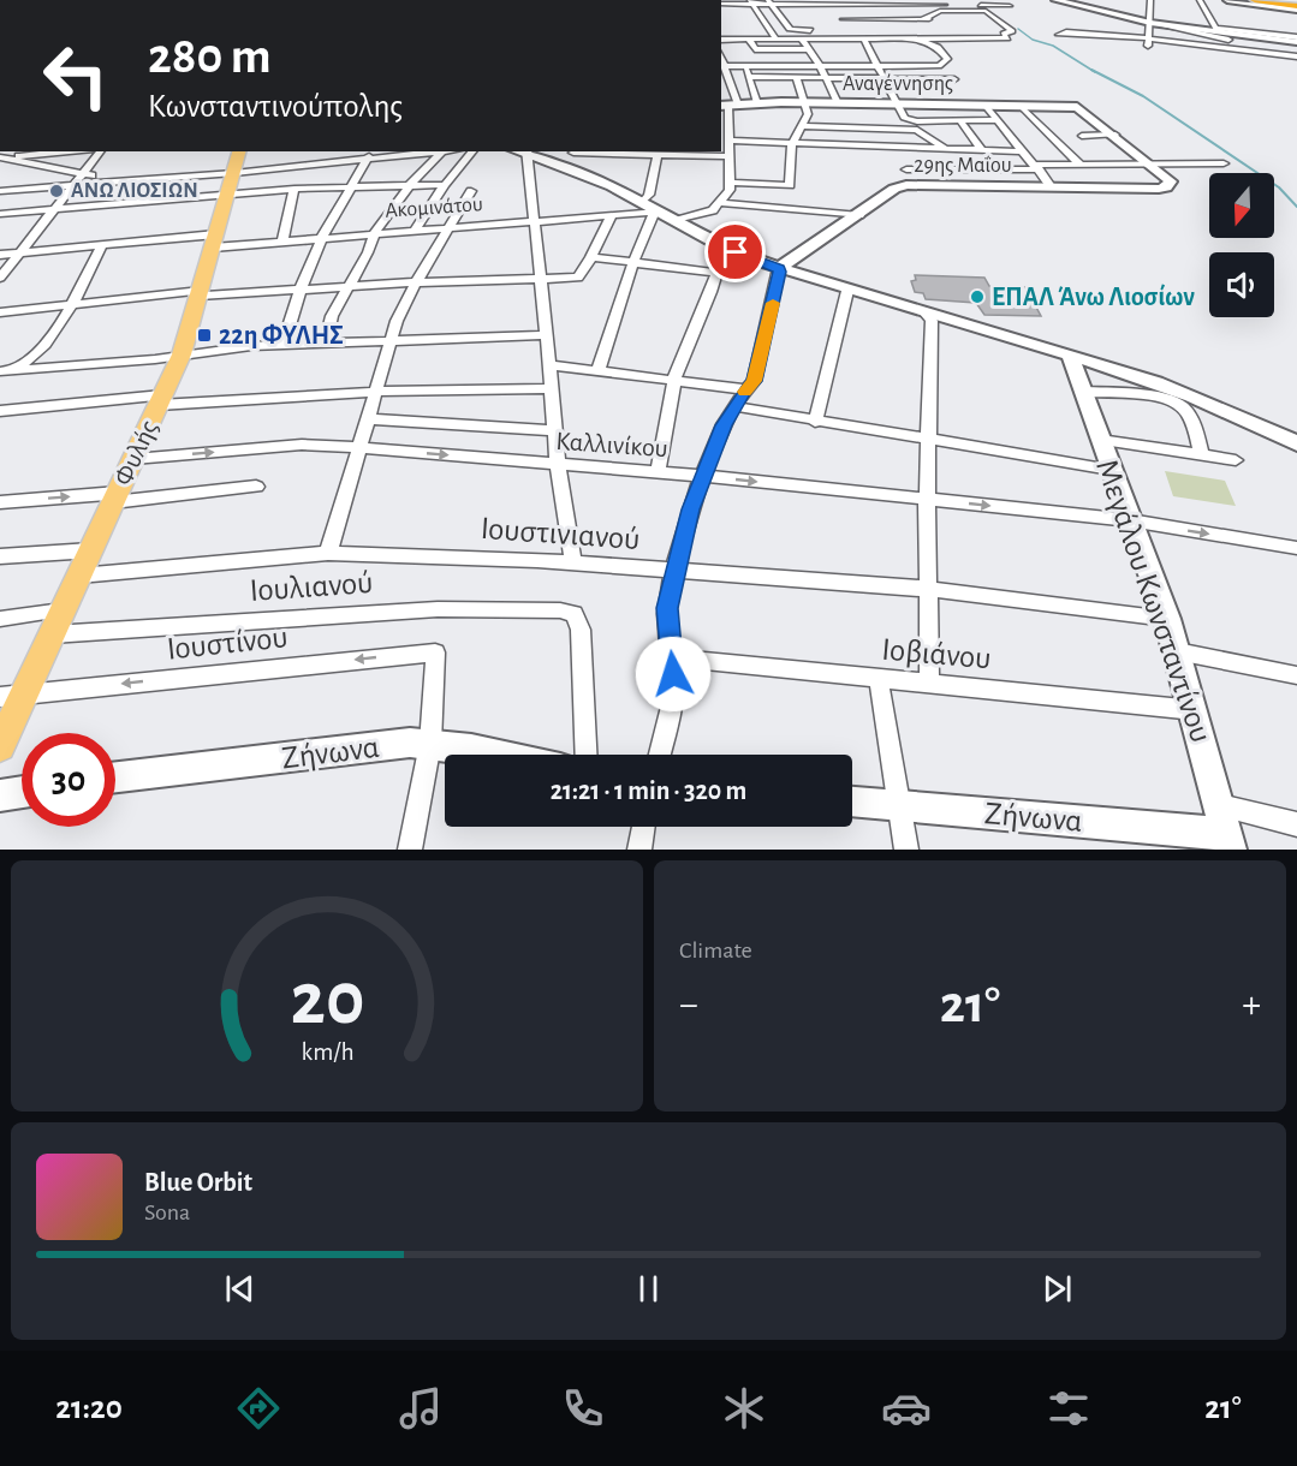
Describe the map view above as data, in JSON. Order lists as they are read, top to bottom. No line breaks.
{"streets":{"main road":["Φυλής"],"street":["Αναγέννησης","29ης Μαΐου","Ακομινάτου","Καλλινίκου","Ιουστινιανού","Ιουλιανού","Μεγάλου Κωνσταντίνου","Ιουστίνου","Ιοβιάνου","Ζήνωνα"]},"crossings":[["Ακομινάτου","Φυλής"],["Καλλινίκου","Φυλής"],["Καλλινίκου","Μεγάλου Κωνσταντίνου"],["Φυλής","Ιουστινιανού"],["Φυλής","Ιουλιανού"],["Φυλής","Ιουστίνου"],["Ιουστινιανού","Μεγάλου Κωνσταντίνου"],["Μεγάλου Κωνσταντίνου","Ιοβιάνου"],["Μεγάλου Κωνσταντίνου","Ζήνωνα"],["Ιουστίνου","Ζήνωνα"]],"one_way":["Ιουστίνου"],"places":{"other":["ΑΝΩ ΛΙΟΣΙΩΝ","ΕΠΑΛ Άνω Λιοσίων"],"transit":["22η ΦΥΛΗΣ"]},"north":"bottom","page":{"turn":["280 m","Κωνσταντινούπολης"],"limit":"30","trip":"21:21 · 1 min · 320 m","tile":"Climate","heat":["−","21°","+"],"song":["Blue Orbit","Sona"],"tabs":["21:20","21°"],"gauge":["20","km/h"]}}
